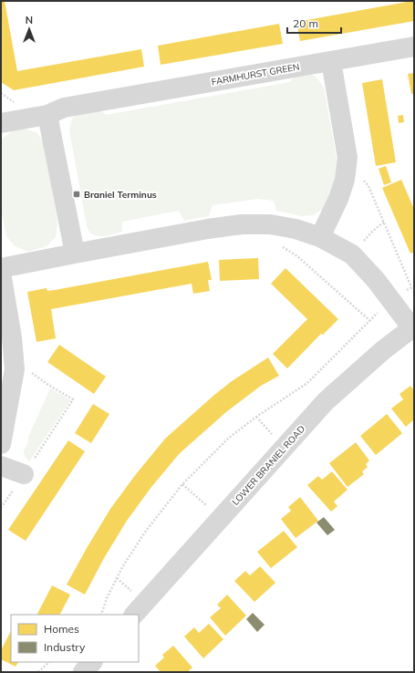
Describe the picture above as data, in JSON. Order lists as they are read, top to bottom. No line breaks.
{"streets":{"street":["FARMHURST GREEN","LOWER BRANIEL ROAD"]},"places":{"transit":["Braniel Terminus"]},"legend":["Homes","Industry"],"scale_bar":"20 m","north":"top"}
